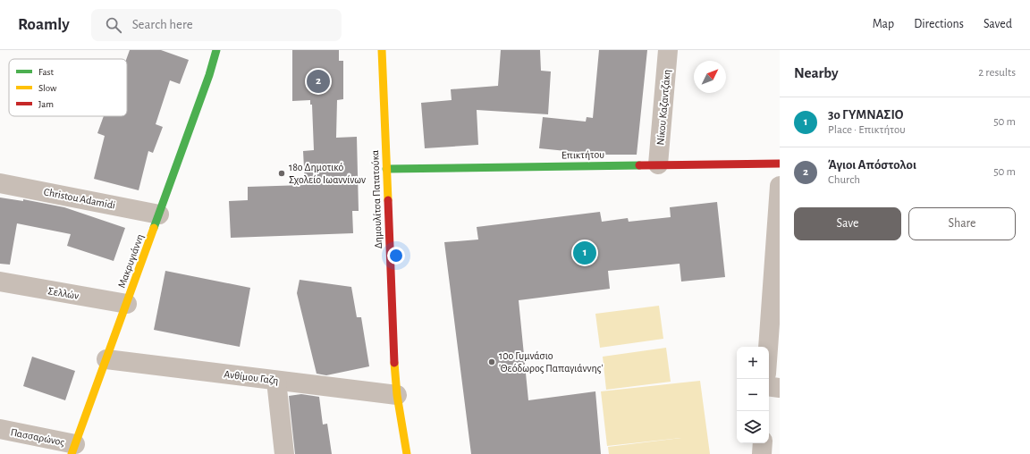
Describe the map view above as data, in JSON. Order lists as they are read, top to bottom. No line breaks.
{"streets":{"main road":["Επικτήτου","Δημουλίτσα Πατατούκα","Μακρυγιάννη"],"street":["Νίκου Καζαντζάκη","Christou Adamidi","Σελλών","Ανθίμου Γαζη","Πασσαρώνος"]},"crossings":[["Νίκου Καζαντζάκη","Επικτήτου"],["Επικτήτου","Δημουλίτσα Πατατούκα"],["Christou Adamidi","Μακρυγιάννη"],["Δημουλίτσα Πατατούκα","Ανθίμου Γαζη"],["Μακρυγιάννη","Σελλών"],["Μακρυγιάννη","Ανθίμου Γαζη"],["Μακρυγιάννη","Πασσαρώνος"]],"places":["18ο Δημοτικό Σχολείο Ιωαννίνων","10ο Γυμνάσιο 'Θεόδωρος Παπαγιάννης'"],"legend":["Fast","Slow","Jam"],"north":"top right","page":{"header":"Roamly","search":"Search here","nav":["Map","Directions","Saved"],"heading":["Nearby","2 results"],"pins":["2","1"],"list":[{"mark":"1","name":"3ο ΓΥΜΝΑΣΙΟ","note":"Place · Επικτήτου","value":"50 m"},{"mark":"2","name":"Άγιοι Απόστολοι","note":"Church","value":"50 m"}],"buttons":["Save","Share"],"map_buttons":["+","−"]}}
